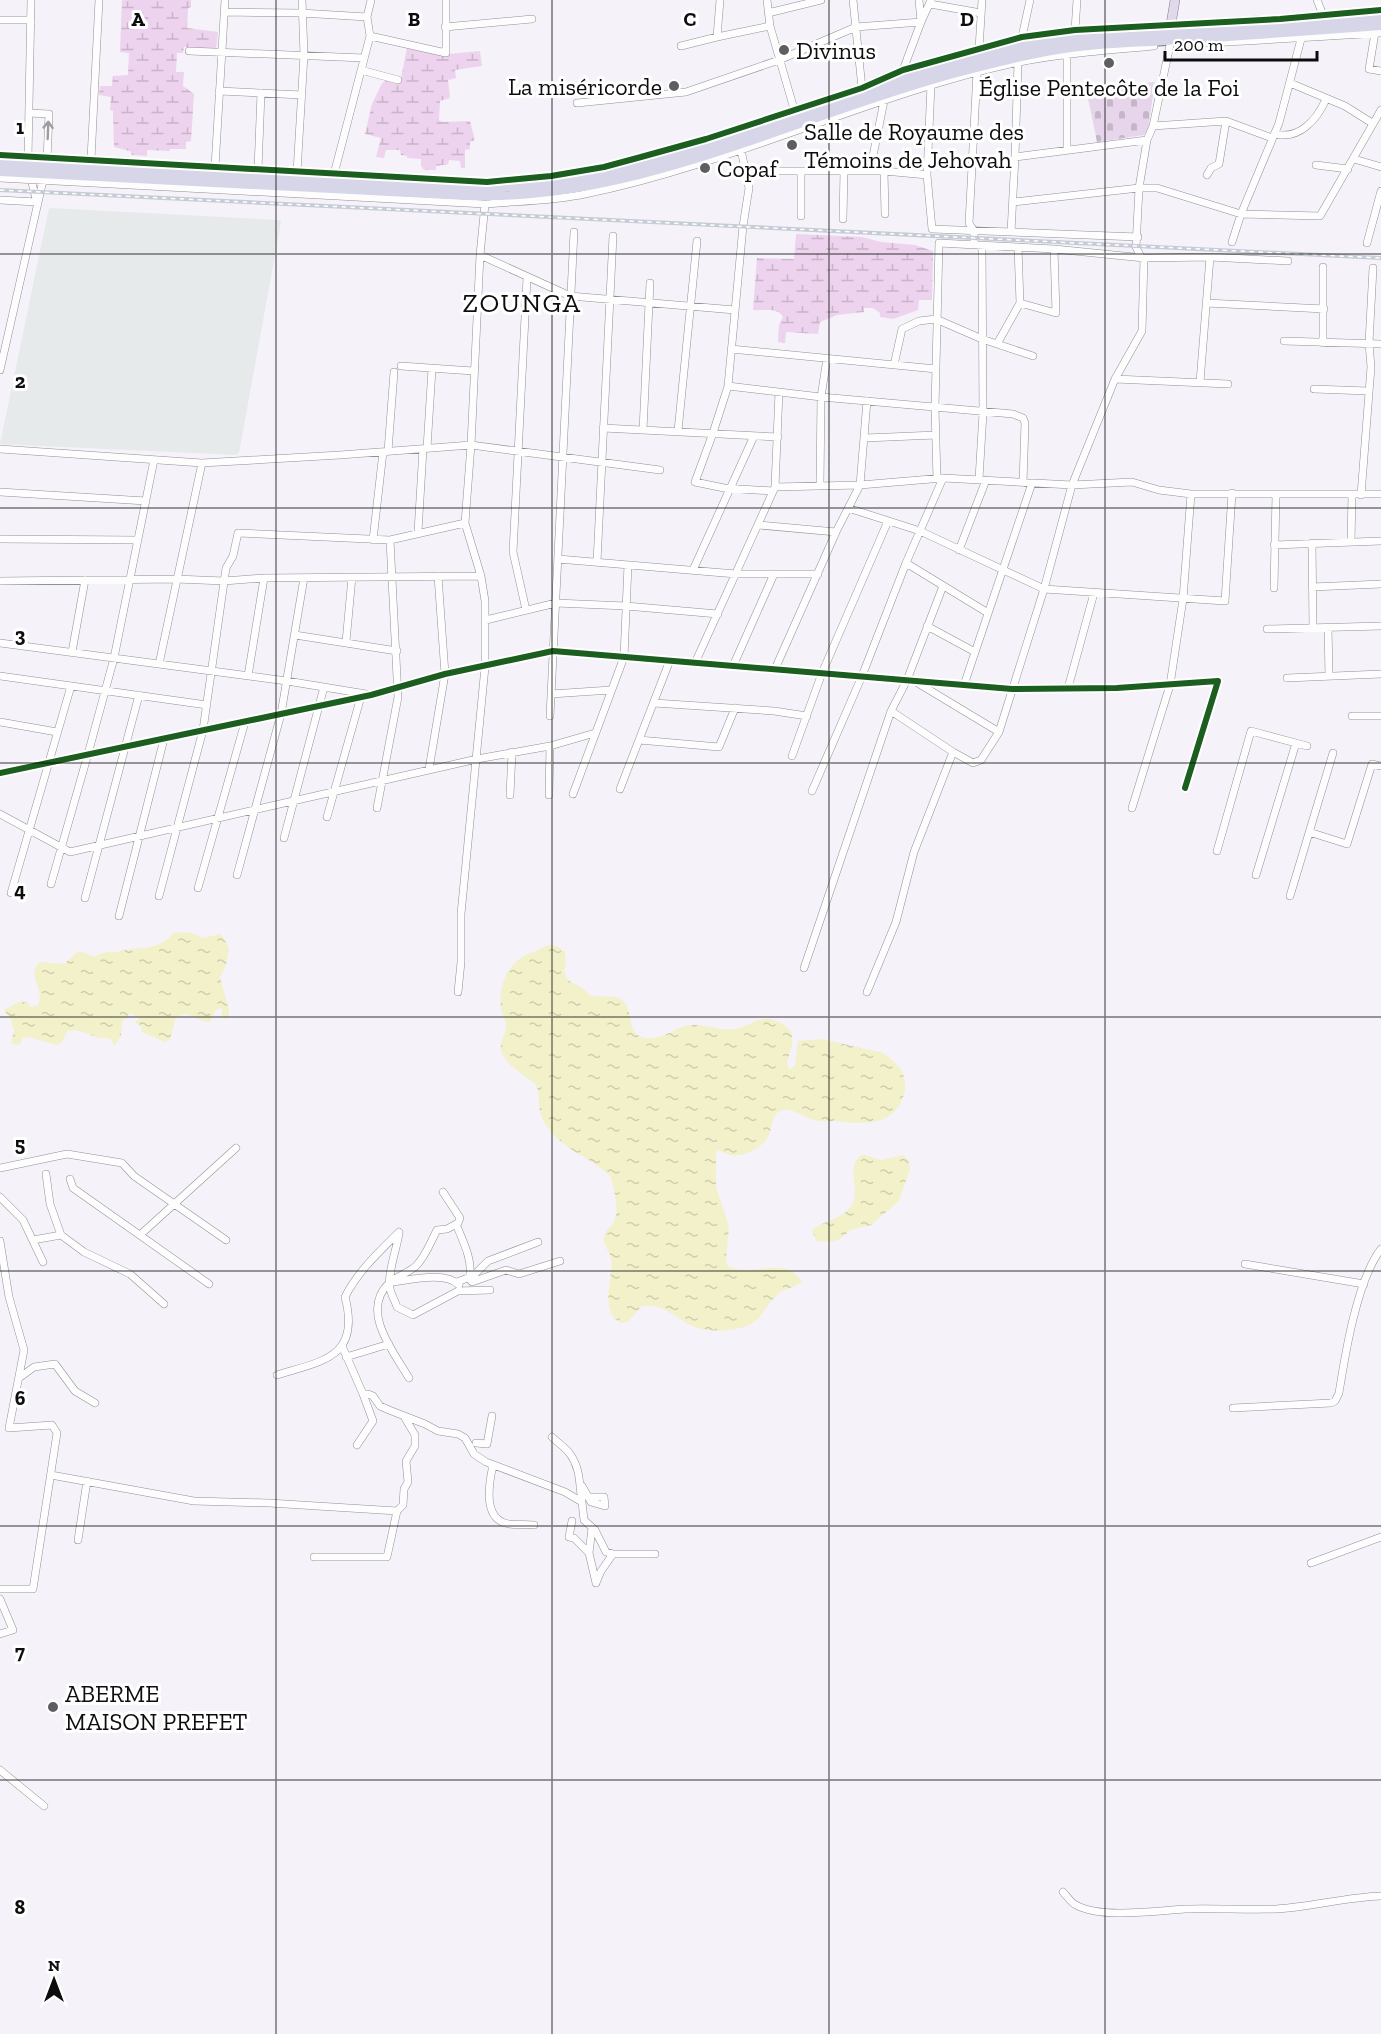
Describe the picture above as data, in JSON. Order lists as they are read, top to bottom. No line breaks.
{"districts":["ZOUNGA"],"places":["Divinus","Église Pentecôte de la Foi","La miséricorde","Salle de Royaume des Témoins de Jehovah","Copaf","ABERME MAISON PREFET"],"scale_bar":"200 m","north":"top","grid":{"columns":["A","B","C","D"],"rows":["1","2","3","4","5","6","7","8"]}}
